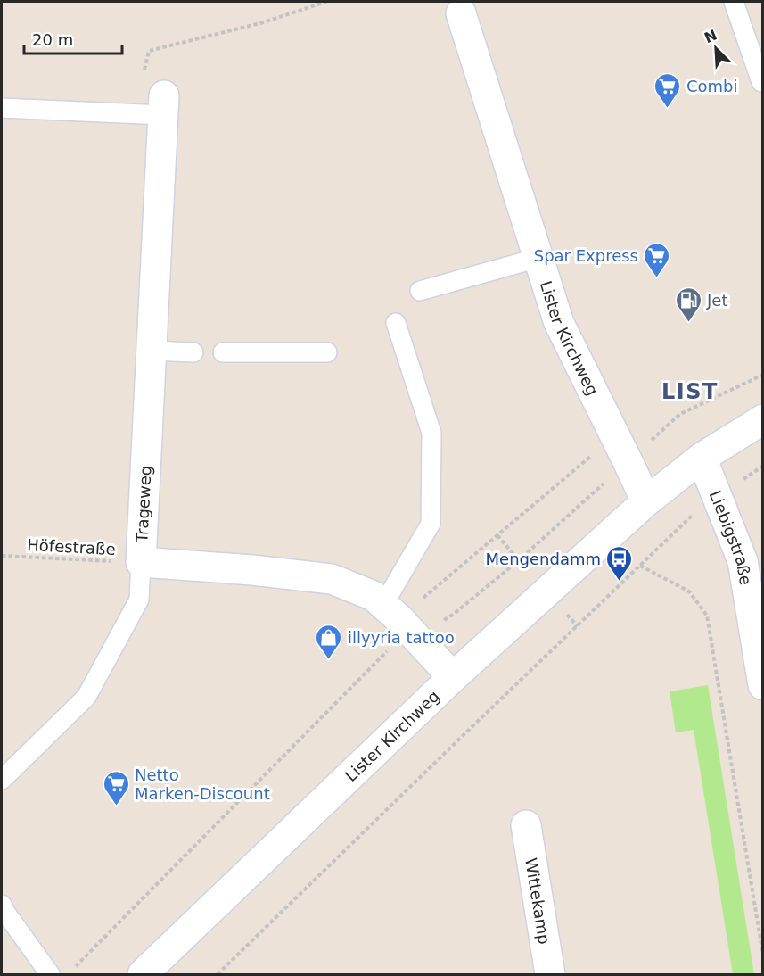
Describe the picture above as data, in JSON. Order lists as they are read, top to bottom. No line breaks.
{"streets":{"street":["Lister Kirchweg","Trageweg","Liebigstraße","Wittekamp"],"path":["Höfestraße"]},"crossings":[["Lister Kirchweg","Trageweg"],["Lister Kirchweg","Liebigstraße"],["Trageweg","Höfestraße"]],"districts":["LIST"],"places":{"supermarket":["Combi","Spar Express","Netto Marken-Discount"],"fuel station":["Jet"],"bus stop":["Mengendamm"],"shop":["illyyria tattoo"]},"scale_bar":"20 m","north":"top left"}
